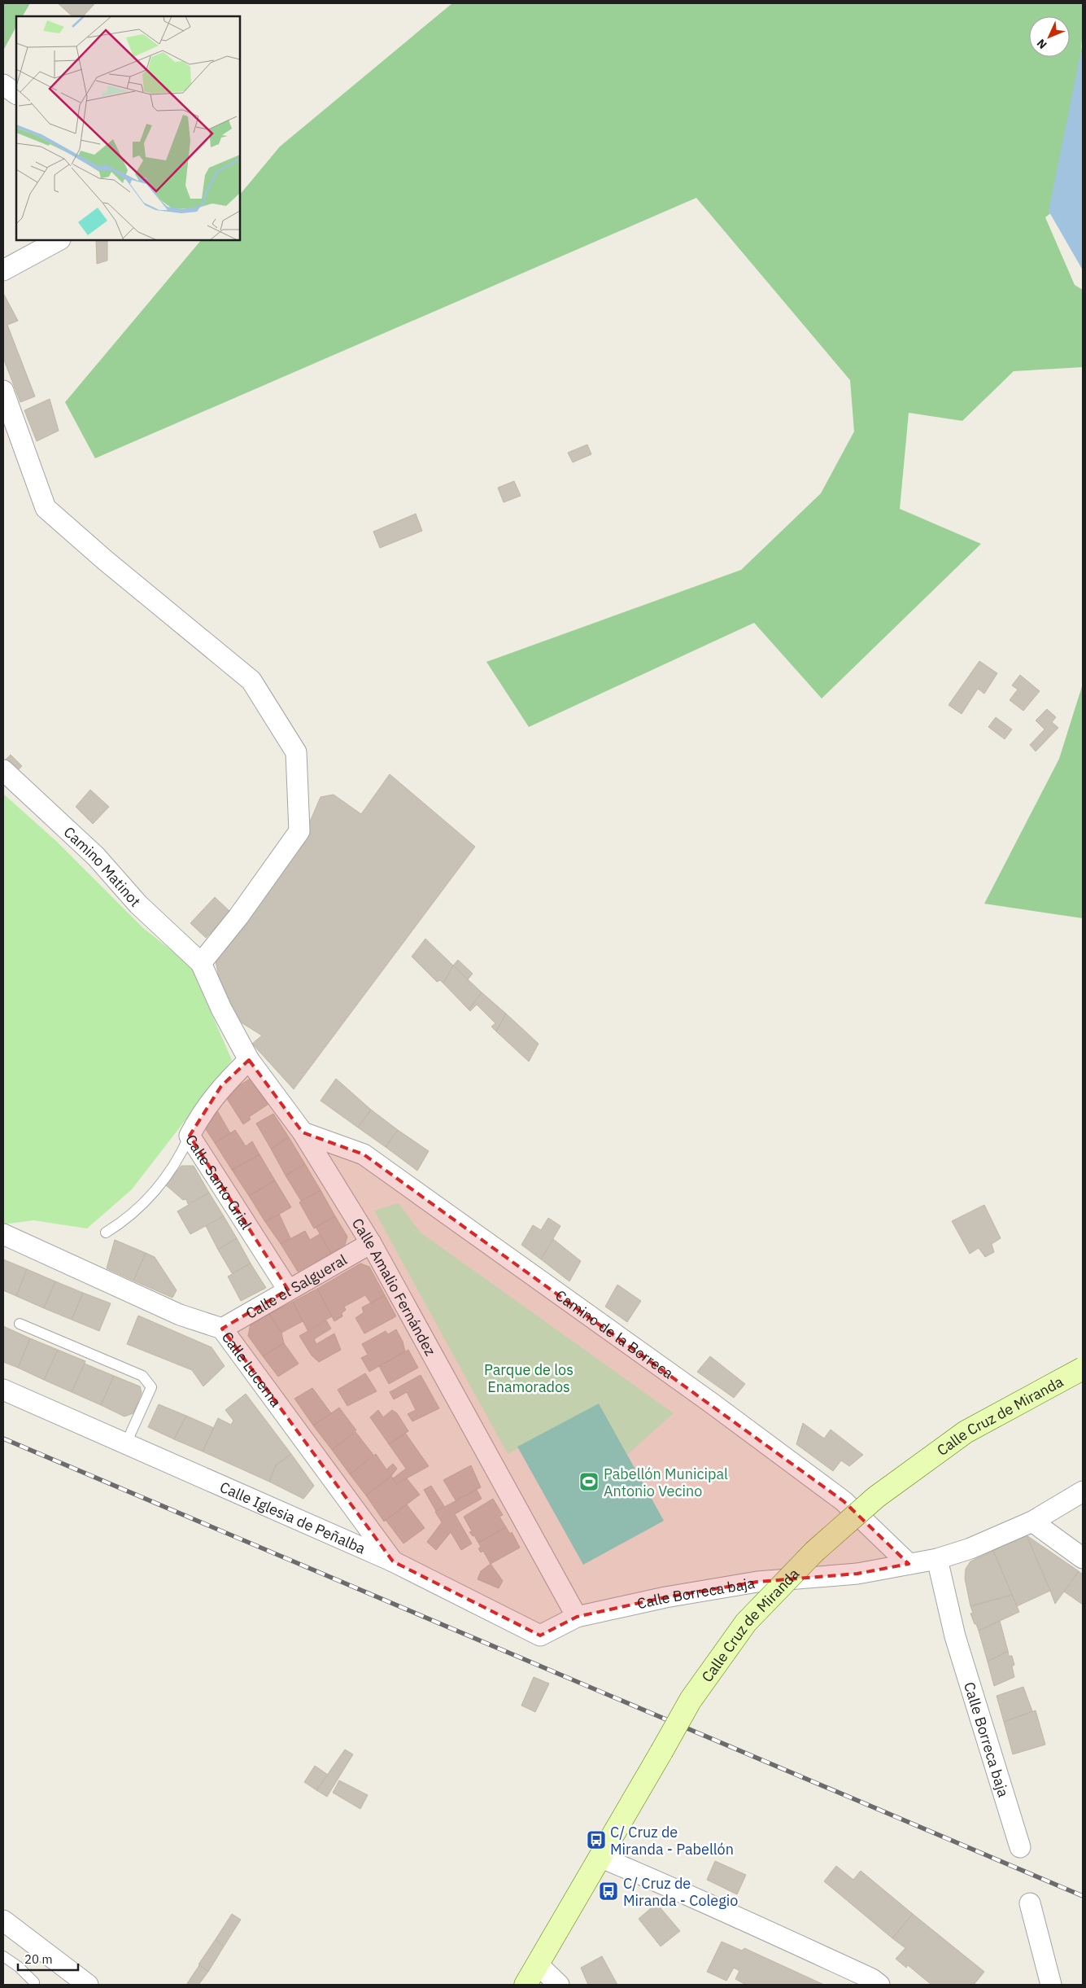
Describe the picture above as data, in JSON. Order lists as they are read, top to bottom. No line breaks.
{"streets":{"street":["Camino Matinot","Calle Santo Grial","Calle el Salgueral","Calle Amalio Fernández","Camino de la Borreca","Calle Lucerna","Calle Cruz de Miranda","Calle Iglesia de Peñalba","Calle Borreca baja"]},"crossings":[["Camino Matinot","Calle Amalio Fernández"],["Calle Santo Grial","Calle el Salgueral"],["Calle Santo Grial","Calle Amalio Fernández"],["Calle el Salgueral","Calle Amalio Fernández"],["Calle el Salgueral","Calle Lucerna"],["Calle Amalio Fernández","Camino de la Borreca"],["Calle Amalio Fernández","Calle Iglesia de Peñalba"],["Calle Amalio Fernández","Calle Borreca baja"],["Camino de la Borreca","Calle Borreca baja"],["Calle Lucerna","Calle Iglesia de Peñalba"],["Calle Iglesia de Peñalba","Calle Borreca baja"]],"parks":["Parque de los Enamorados"],"places":{"sports":["Pabellón Municipal Antonio Vecino"],"bus stop":["C/ Cruz de Miranda - Pabellón","C/ Cruz de Miranda - Colegio"]},"scale_bar":"20 m","north":"bottom left"}
